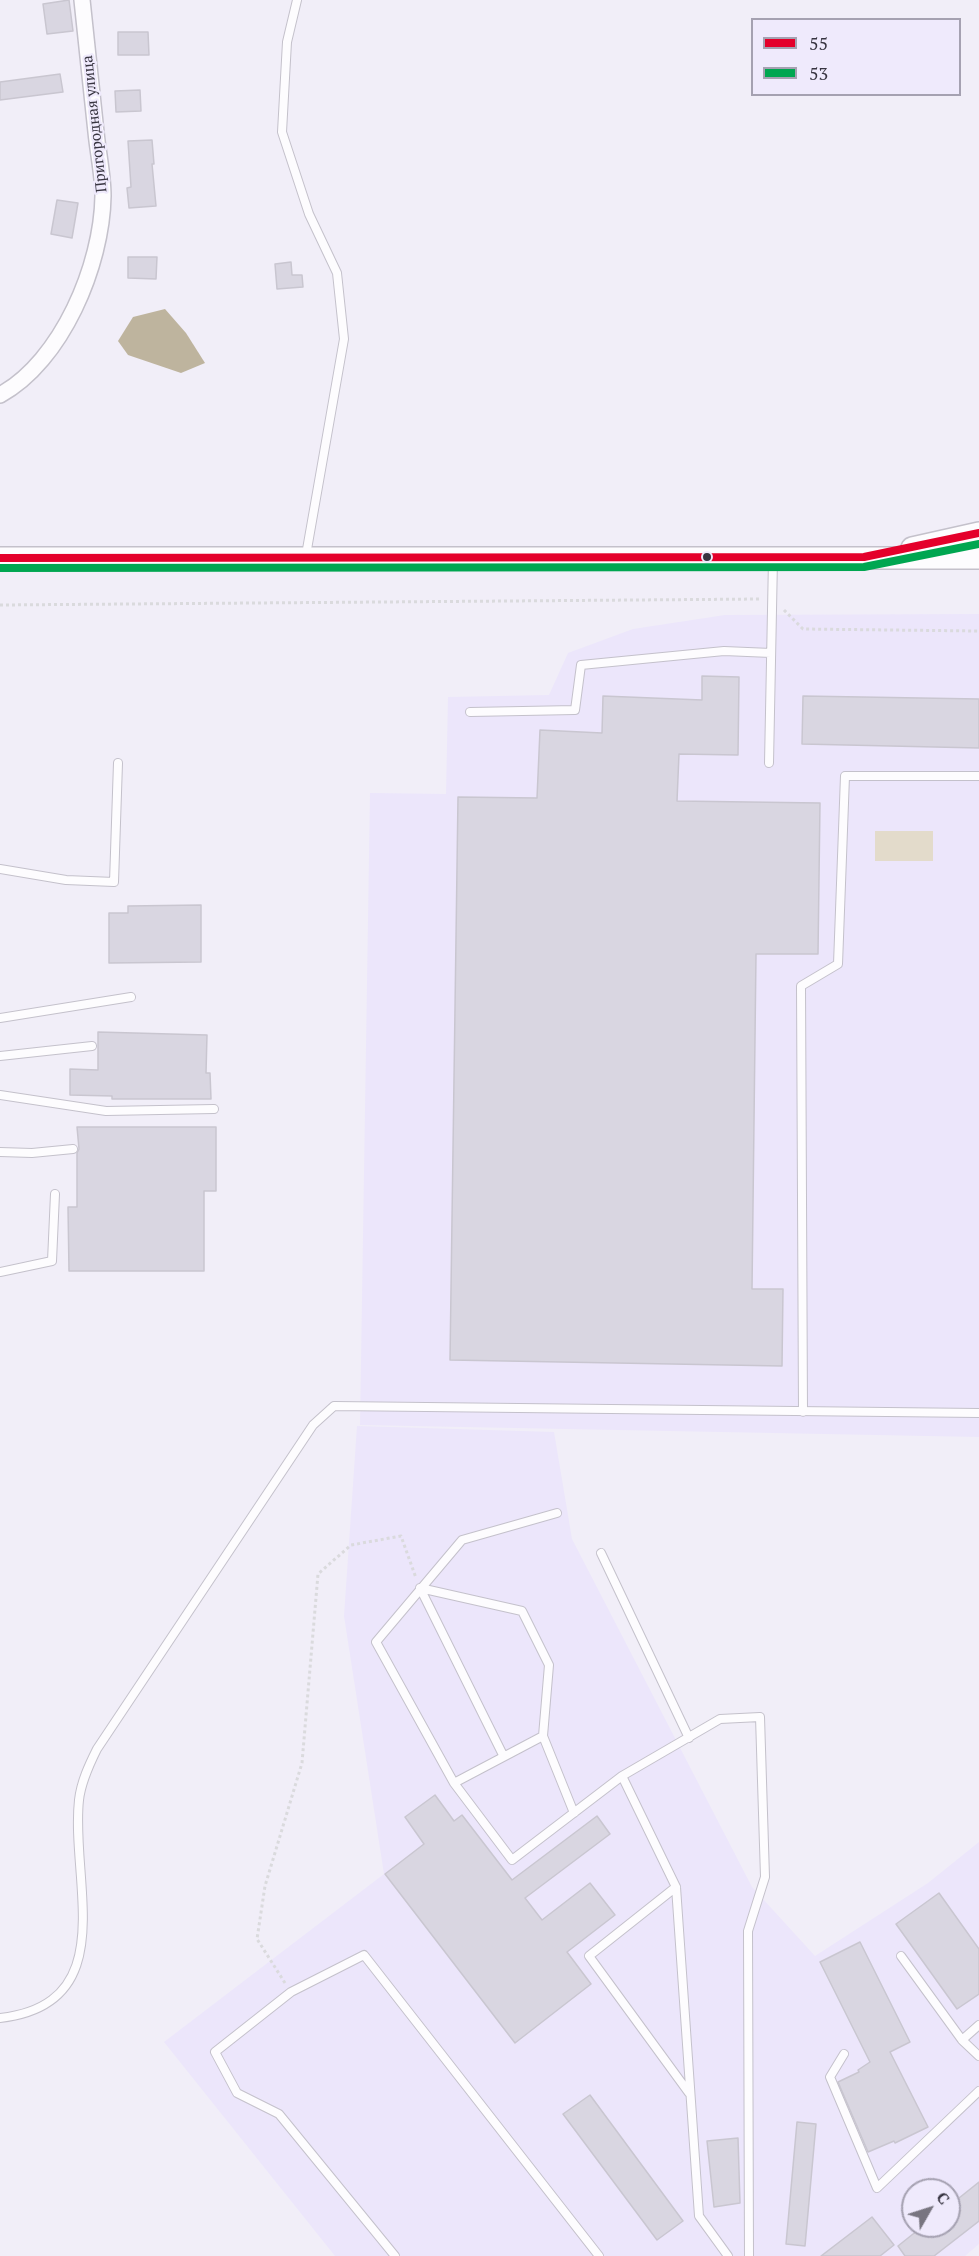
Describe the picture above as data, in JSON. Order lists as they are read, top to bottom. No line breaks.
{"streets":{"street":["Пригородная улица"]},"lines":["transit line 55","transit line 53"],"legend":["55","53"],"north":"top right"}
